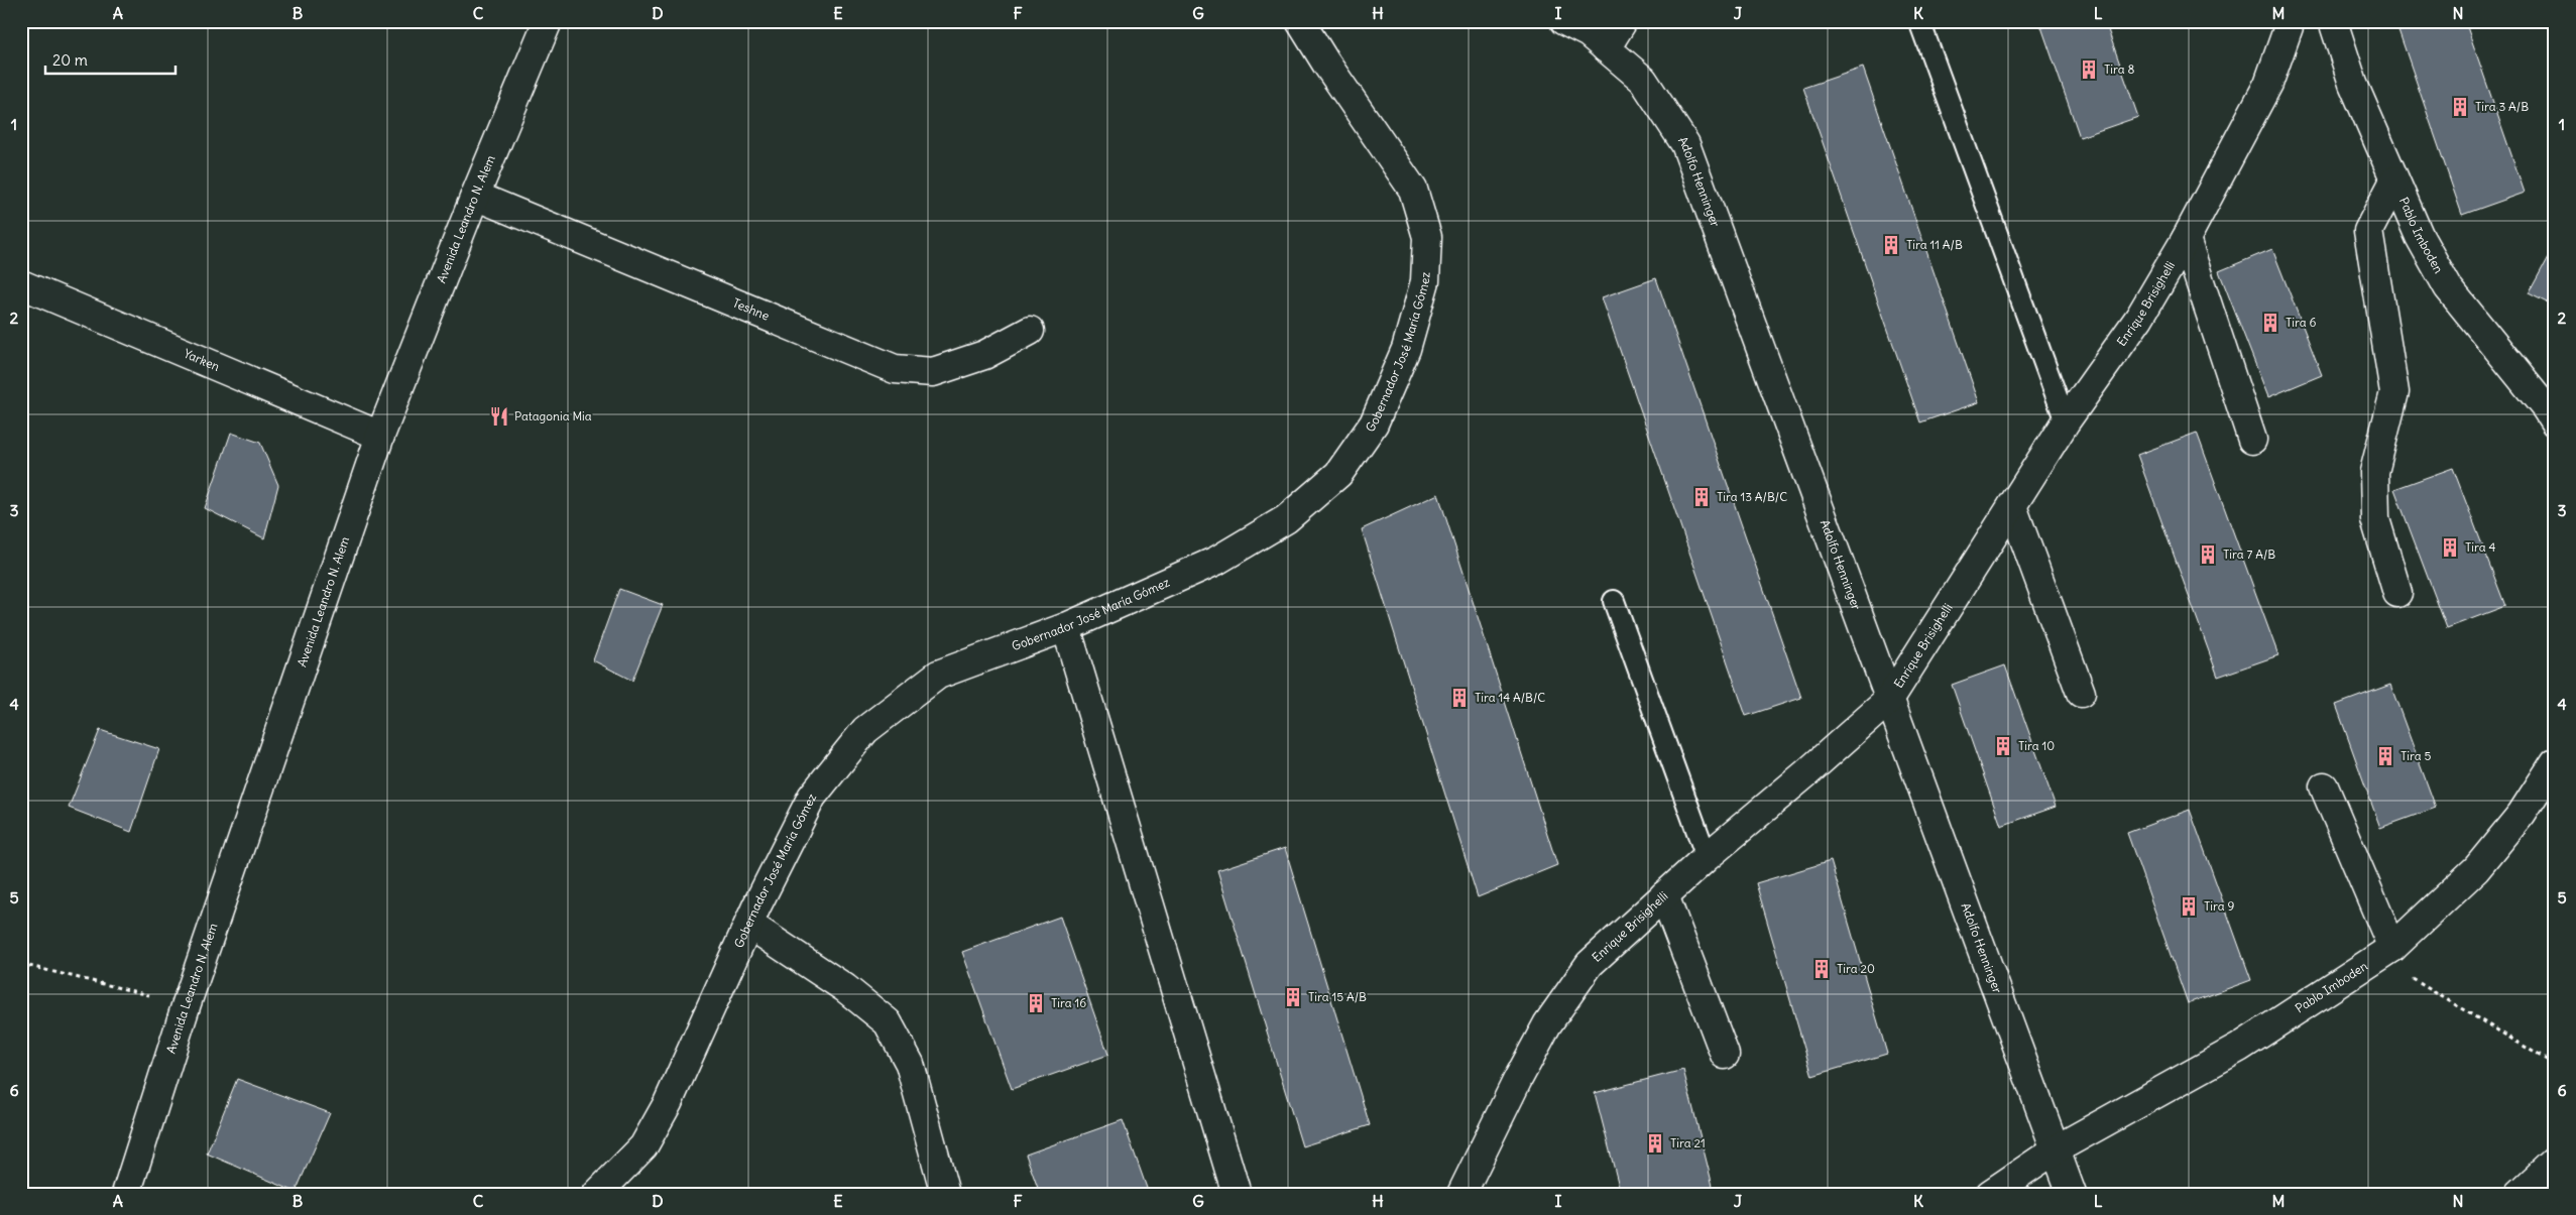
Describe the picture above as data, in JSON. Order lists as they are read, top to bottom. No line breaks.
{"streets":{"main road":["Adolfo Henninger","Avenida Leandro N. Alem","Pablo Imboden","Enrique Brisighelli","Teshne","Gobernador José María Gómez","Yarken"]},"crossings":[["Adolfo Henninger","Pablo Imboden"],["Adolfo Henninger","Enrique Brisighelli"],["Avenida Leandro N. Alem","Teshne"],["Avenida Leandro N. Alem","Yarken"]],"places":{"building":["Tira 8","Tira 3 A/B","Tira 11 A/B","Tira 6","Tira 13 A/B/C","Tira 4","Tira 7 A/B","Tira 14 A/B/C","Tira 10","Tira 5","Tira 9","Tira 20","Tira 15 A/B","Tira 16","Tira 21"],"restaurant":["Patagonia Mia"]},"scale_bar":"20 m","grid":{"columns":["A","B","C","D","E","F","G","H","I","J","K","L","M","N"],"rows":["1","2","3","4","5","6"]}}
